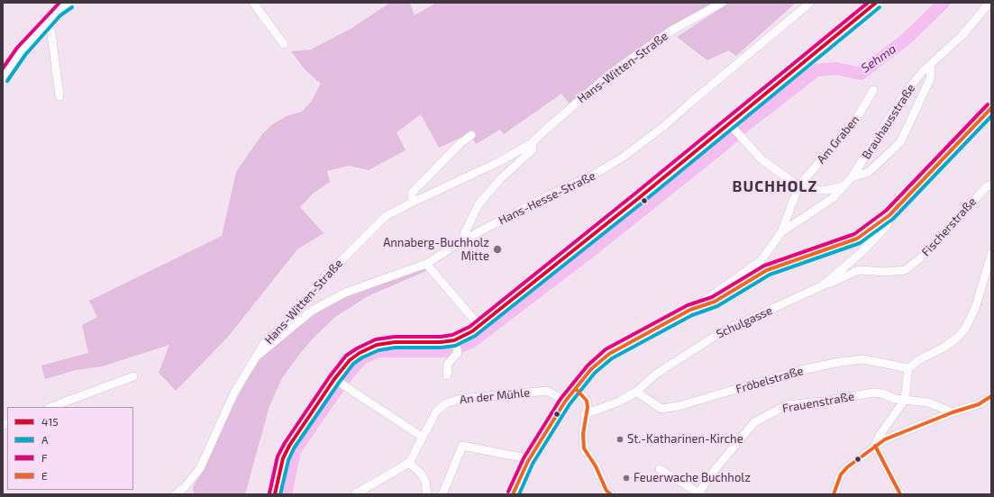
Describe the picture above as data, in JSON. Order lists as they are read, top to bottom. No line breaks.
{"streets":{"street":["Hans-Witten-Straße","Brauhausstraße","Am Graben","Hans-Hesse-Straße","Fischerstraße","Schulgasse","Fröbelstraße","An der Mühle","Frauenstraße"]},"crossings":[["Hans-Witten-Straße","Hans-Hesse-Straße"],["Fischerstraße","Schulgasse"],["Schulgasse","Fröbelstraße"]],"districts":["BUCHHOLZ"],"water":["Sehma"],"places":["Annaberg-Buchholz Mitte","St.-Katharinen-Kirche","Feuerwache Buchholz"],"lines":["transit line 415","transit line F","transit line A","transit line E"],"legend":["415","A","F","E"]}
